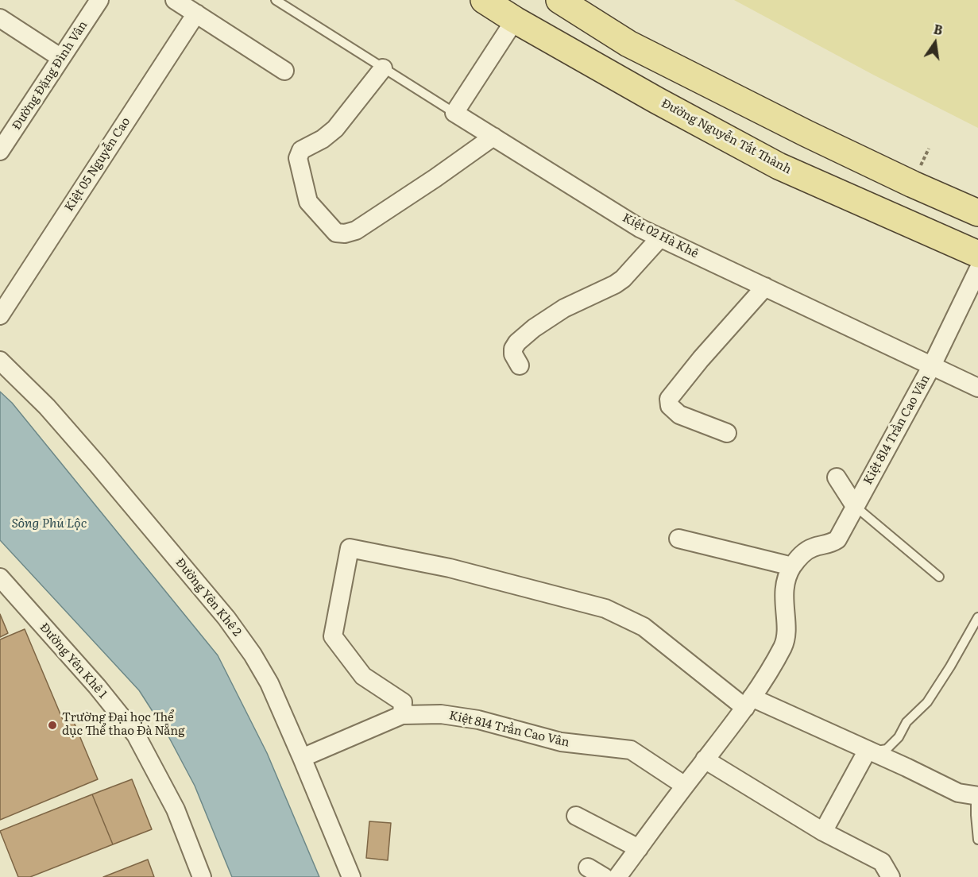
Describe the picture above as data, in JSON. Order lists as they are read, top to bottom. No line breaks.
{"streets":{"main road":["Đường Nguyễn Tất Thành"],"street":["Đường Đặng Đình Vân","Kiệt 05 Nguyễn Cao","Kiệt 02 Hà Khê","Kiệt 814 Trần Cao Vân","Đường Yên Khê 2","Đường Yên Khê 1"]},"crossings":[["Kiệt 02 Hà Khê","Kiệt 814 Trần Cao Vân"],["Kiệt 814 Trần Cao Vân","Đường Yên Khê 2"]],"water":["Sông Phú Lộc"],"places":["Trường Đại học Thể dục Thể thao Đà Nẵng"],"north":"top"}
